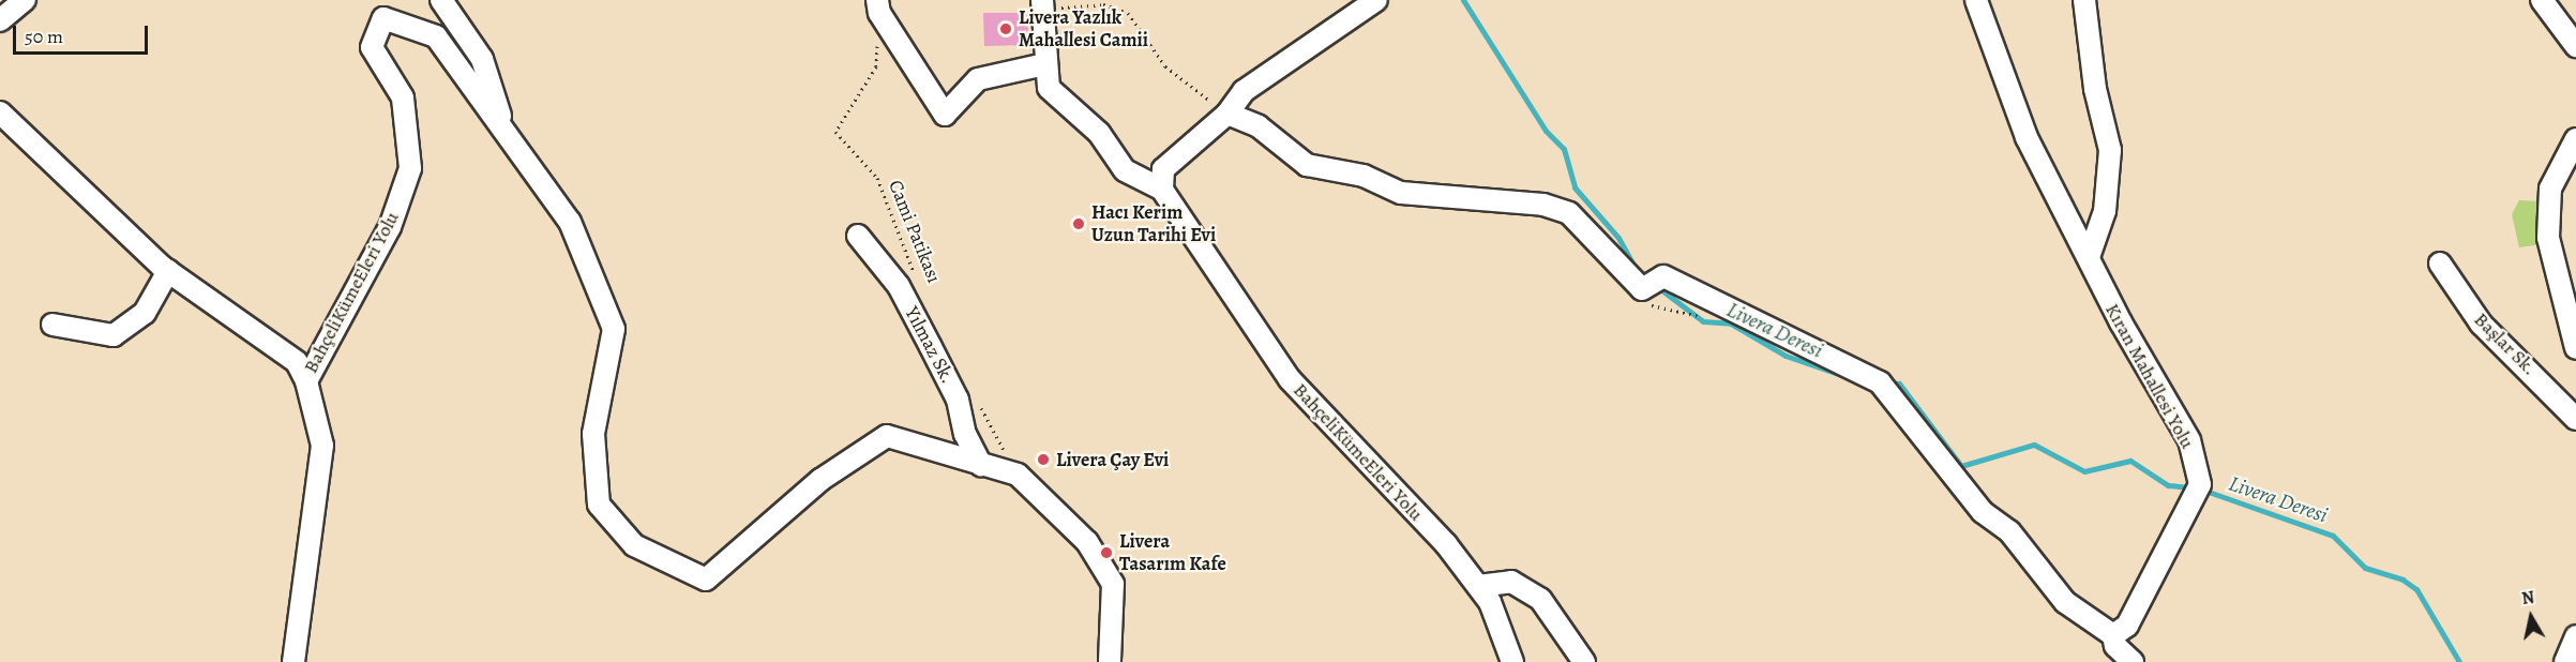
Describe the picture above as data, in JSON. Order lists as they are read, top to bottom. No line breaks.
{"streets":{"street":["BahçeliKümeEleri Yolu","Başlar Sk.","Yılmaz Sk.","Kıran Mahallesi Yolu"],"path":["Cami Patikası"]},"crossings":[["BahçeliKümeEleri Yolu","Yılmaz Sk."]],"water":["Livera Deresi"],"places":["Livera Yazlık Mahallesi Camii","Hacı Kerim Uzun Tarihi Evi","Livera Çay Evi","Livera Tasarım Kafe"],"scale_bar":"50 m","north":"top"}
